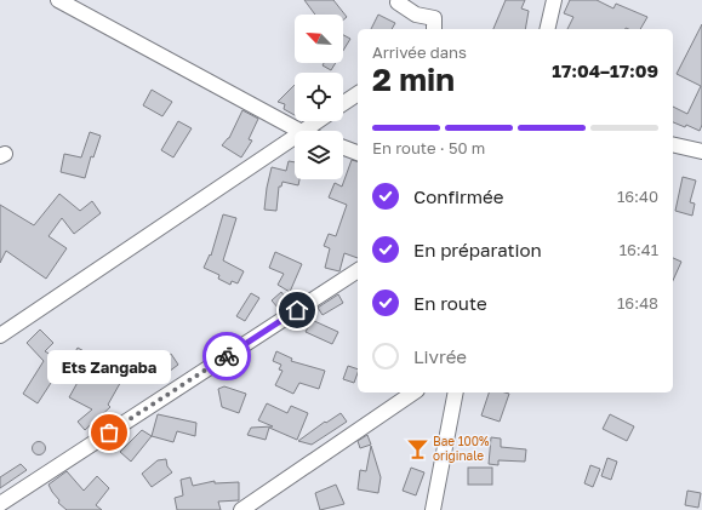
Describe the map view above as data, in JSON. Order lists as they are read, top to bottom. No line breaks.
{"places":{"other":["Ets Zangaba"],"bar":["Bae 100% originale"]},"north":"top left","page":{"heading":["2 min","Arrivée dans","17:04–17:09"],"bar":"En route · 50 m","list":[["Confirmée","16:40"],["En préparation","16:41"],["En route","16:48"],"Livrée"],"bubble":"Ets Zangaba"}}
